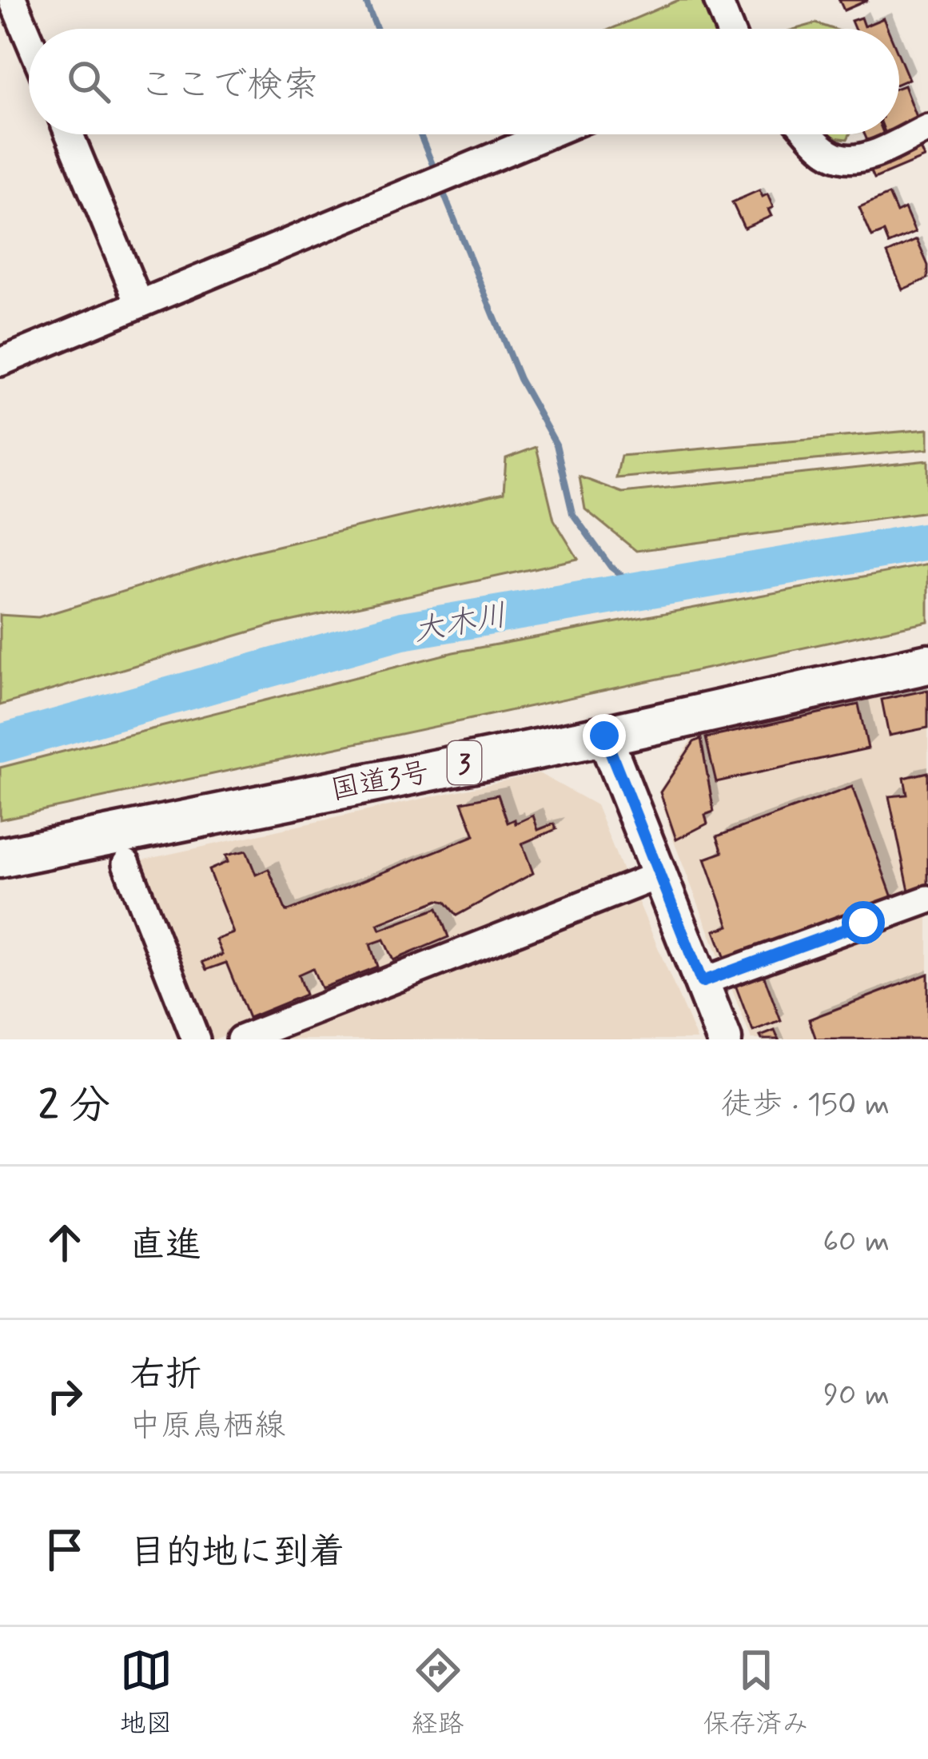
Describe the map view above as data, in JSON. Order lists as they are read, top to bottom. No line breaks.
{"streets":{"highway":["3","国道3号"]},"water":["大木川"],"page":{"search":"ここで検索","heading":["2 分","徒歩 · 150 m"],"list":[["直進","60 m"],["右折","中原鳥栖線","90 m"],"目的地に到着"],"nav":["地図","経路","保存済み"]}}
